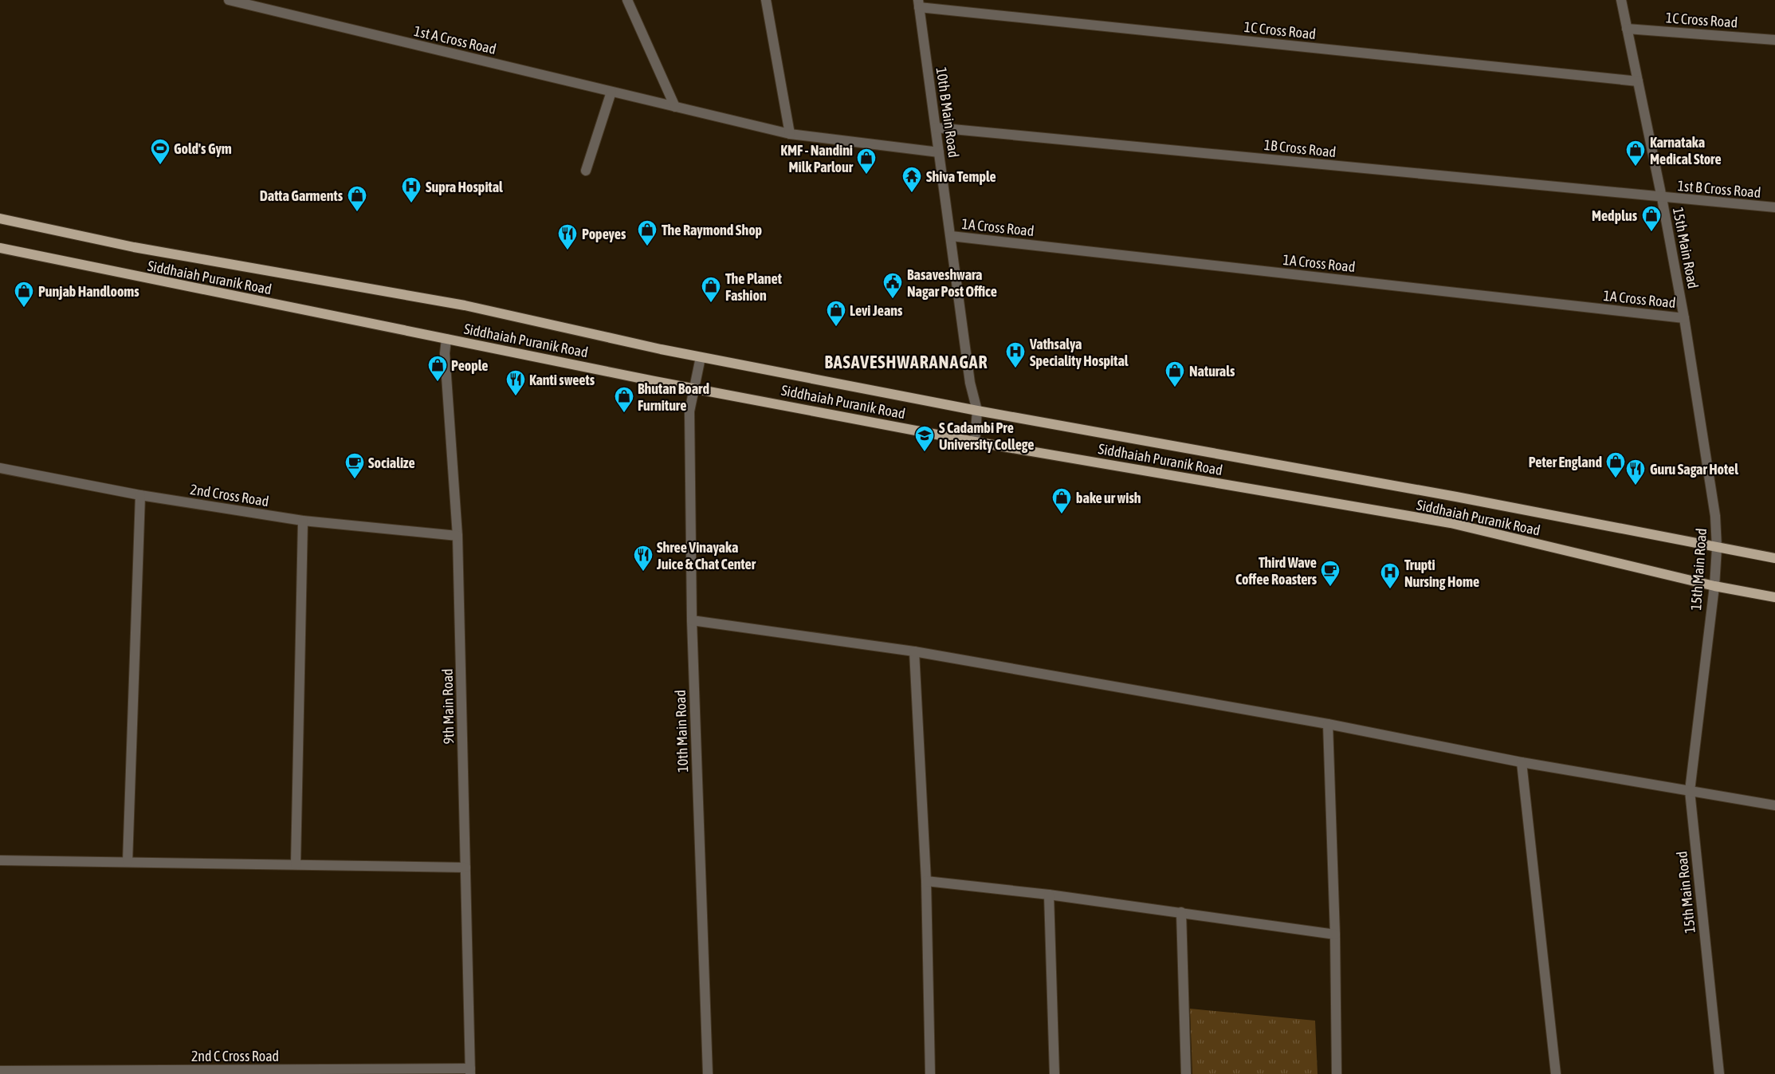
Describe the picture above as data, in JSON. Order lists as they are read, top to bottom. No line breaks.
{"streets":{"main road":["Siddhaiah Puranik Road"],"street":["1C Cross Road","1st A Cross Road","10th B Main Road","1B Cross Road","1st B Cross Road","1A Cross Road","15th Main Road","2nd Cross Road","9th Main Road","10th Main Road","2nd C Cross Road"]},"crossings":[["1C Cross Road","10th B Main Road"],["1C Cross Road","15th Main Road"],["1st A Cross Road","10th B Main Road"],["10th B Main Road","1B Cross Road"],["10th B Main Road","1A Cross Road"],["10th B Main Road","Siddhaiah Puranik Road"],["1B Cross Road","1st B Cross Road"],["1B Cross Road","15th Main Road"],["1st B Cross Road","15th Main Road"],["1A Cross Road","15th Main Road"],["15th Main Road","Siddhaiah Puranik Road"],["Siddhaiah Puranik Road","9th Main Road"],["Siddhaiah Puranik Road","10th Main Road"],["2nd Cross Road","9th Main Road"],["9th Main Road","2nd C Cross Road"]],"districts":["BASAVESHWARANAGAR"],"places":{"sports":["Gold's Gym"],"shop":["Karnataka Medical Store","KMF - Nandini Milk Parlour","Datta Garments","Medplus","The Raymond Shop","The Planet Fashion","Punjab Handlooms","Levi Jeans","People","Naturals","Bhutan Board Furniture","Peter England","bake ur wish"],"temple":["Shiva Temple"],"hospital":["Supra Hospital","Vathsalya Speciality Hospital","Trupti Nursing Home"],"restaurant":["Popeyes","Kanti sweets","Guru Sagar Hotel","Shree Vinayaka Juice & Chat Center"],"public building":["Basaveshwara Nagar Post Office"],"school or university":["S Cadambi Pre University College"],"cafe":["Socialize","Third Wave Coffee Roasters"]}}
